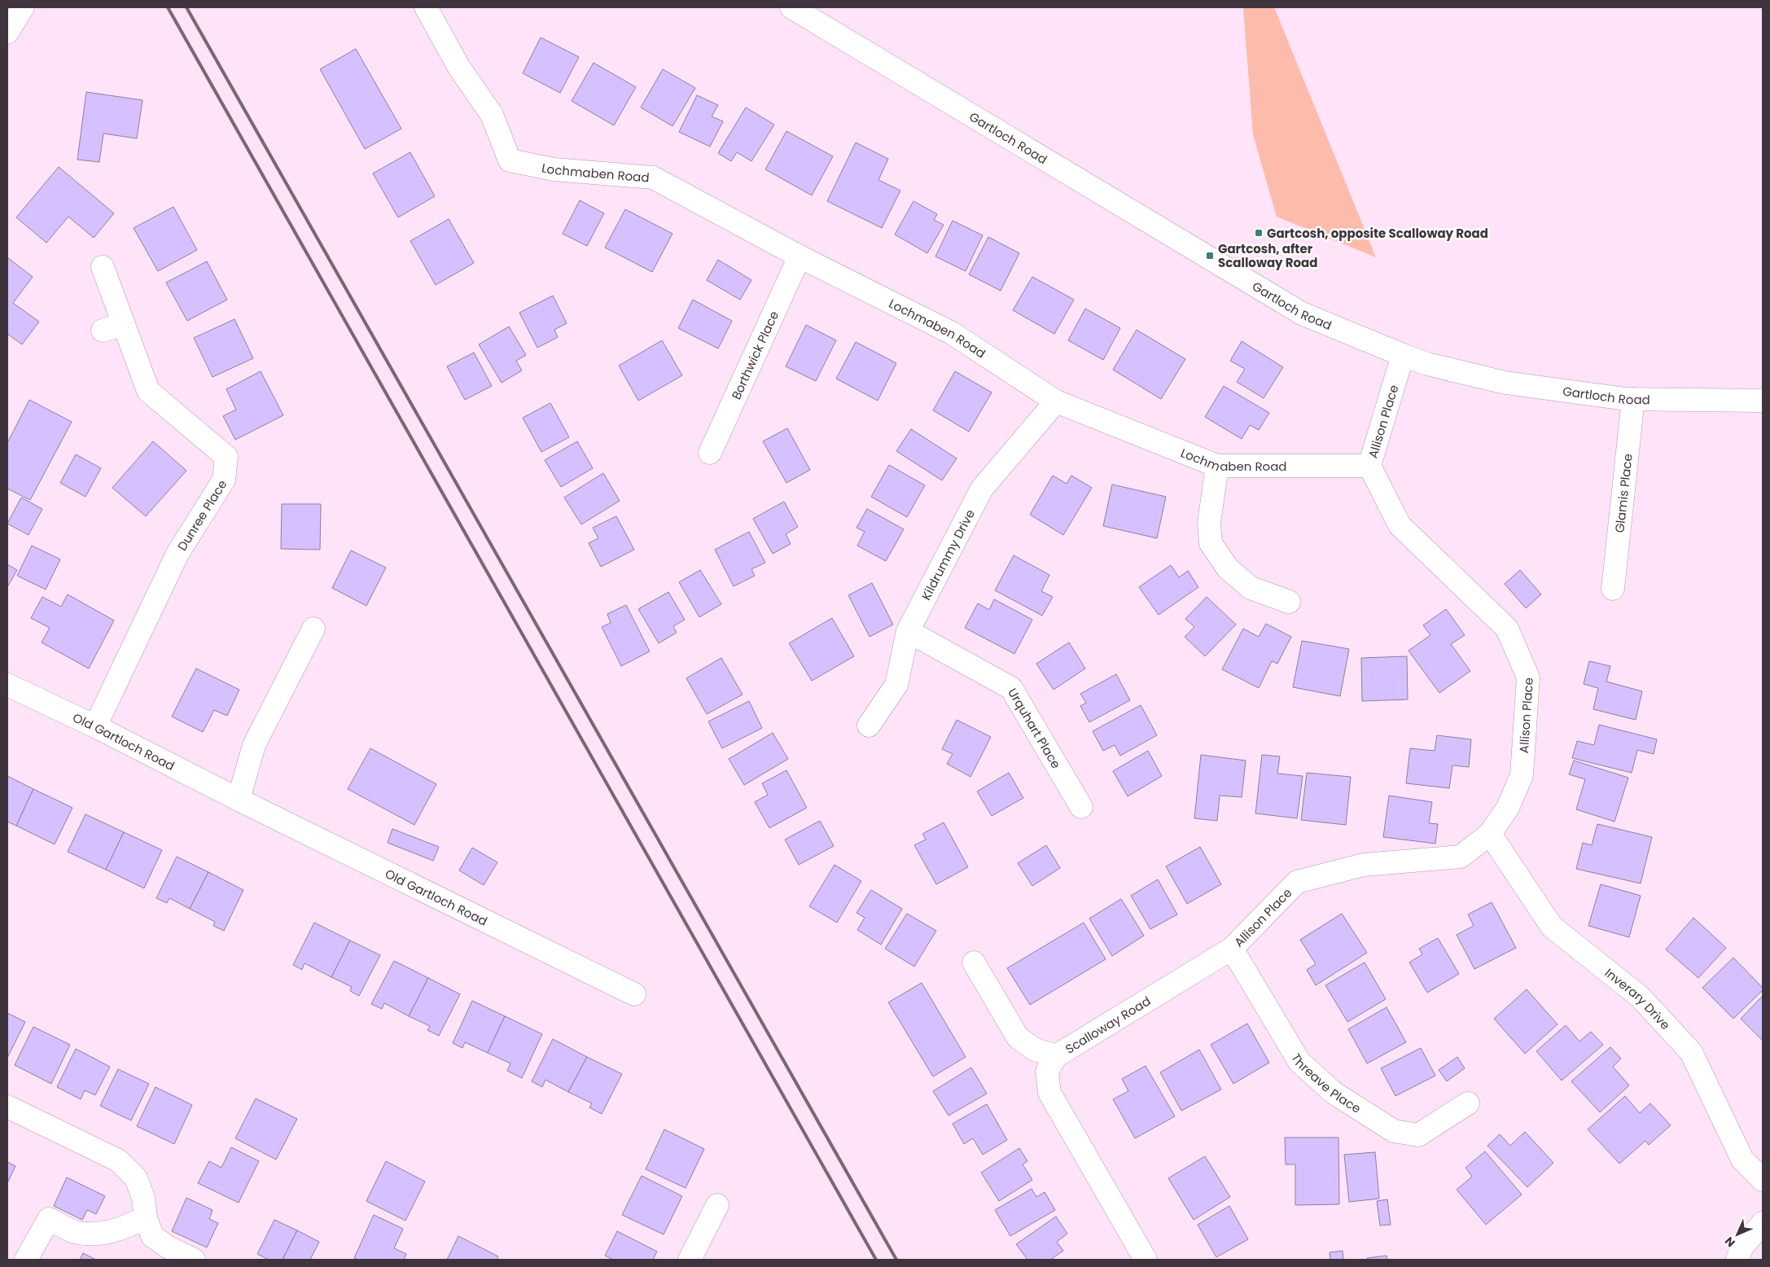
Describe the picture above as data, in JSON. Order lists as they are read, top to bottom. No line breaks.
{"streets":{"street":["Gartloch Road","Lochmaben Road","Borthwick Place","Allison Place","Glamis Place","Dunree Place","Kildrummy Drive","Urquhart Place","Old Gartloch Road","Inverary Drive","Scalloway Road","Threave Place"]},"crossings":[["Gartloch Road","Allison Place"],["Gartloch Road","Glamis Place"],["Lochmaben Road","Borthwick Place"],["Lochmaben Road","Allison Place"],["Lochmaben Road","Kildrummy Drive"],["Allison Place","Inverary Drive"],["Allison Place","Scalloway Road"],["Allison Place","Threave Place"],["Dunree Place","Old Gartloch Road"],["Kildrummy Drive","Urquhart Place"],["Scalloway Road","Threave Place"]],"places":{"transit":["Gartcosh, opposite Scalloway Road","Gartcosh, after Scalloway Road"]},"north":"bottom left"}
